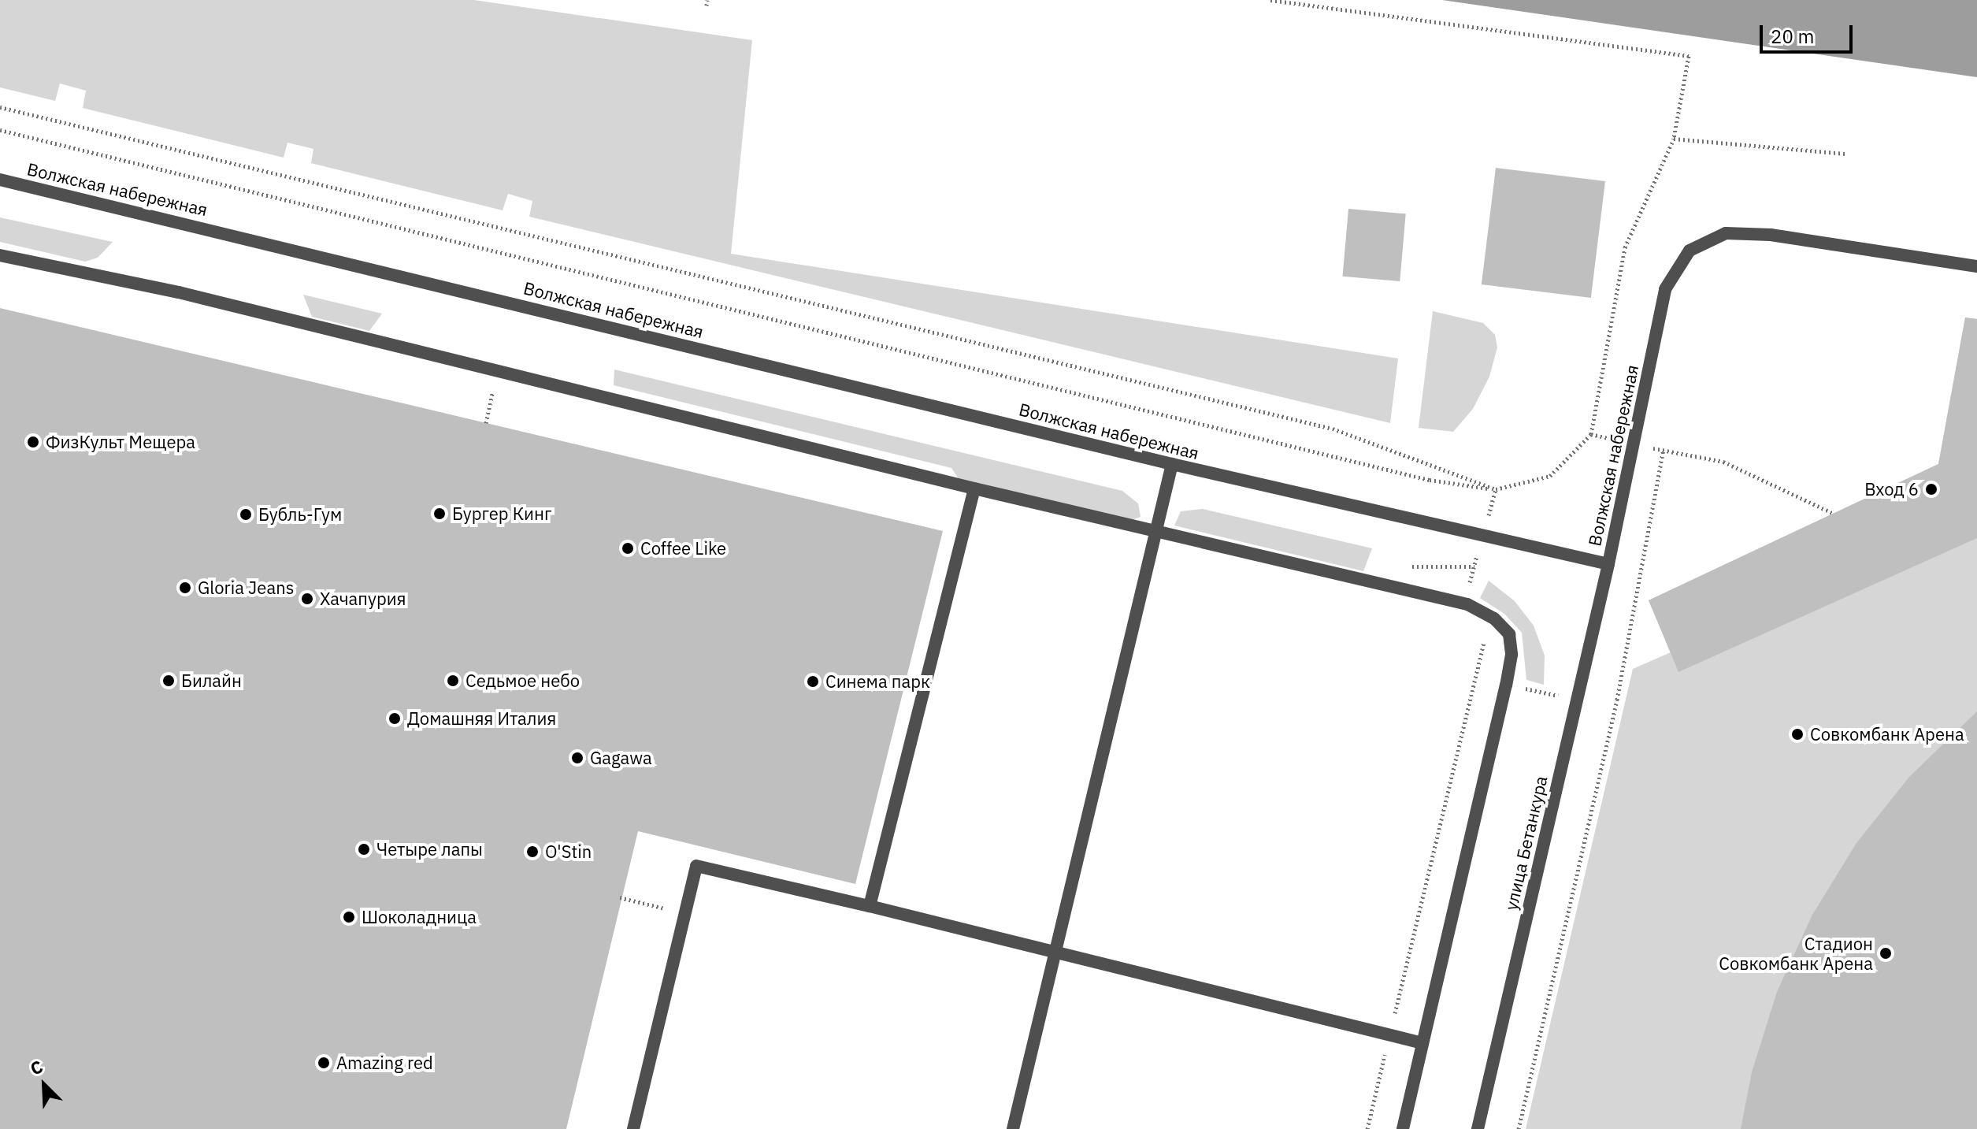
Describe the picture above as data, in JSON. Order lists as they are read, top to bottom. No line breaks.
{"streets":{"street":["Волжская набережная","улица Бетанкура"]},"crossings":[["Волжская набережная","улица Бетанкура"]],"places":["ФизКульт Мещера","Вход 6","Бургер Кинг","Бубль-Гум","Coffee Like","Gloria Jeans","Хачапурия","Билайн","Седьмое небо","Синема парк","Домашняя Италия","Совкомбанк Арена","Gagawa","Четыре лапы","O'Stin","Шоколадница","Стадион Совкомбанк Арена","Amazing red"],"scale_bar":"20 m","north":"top left"}
